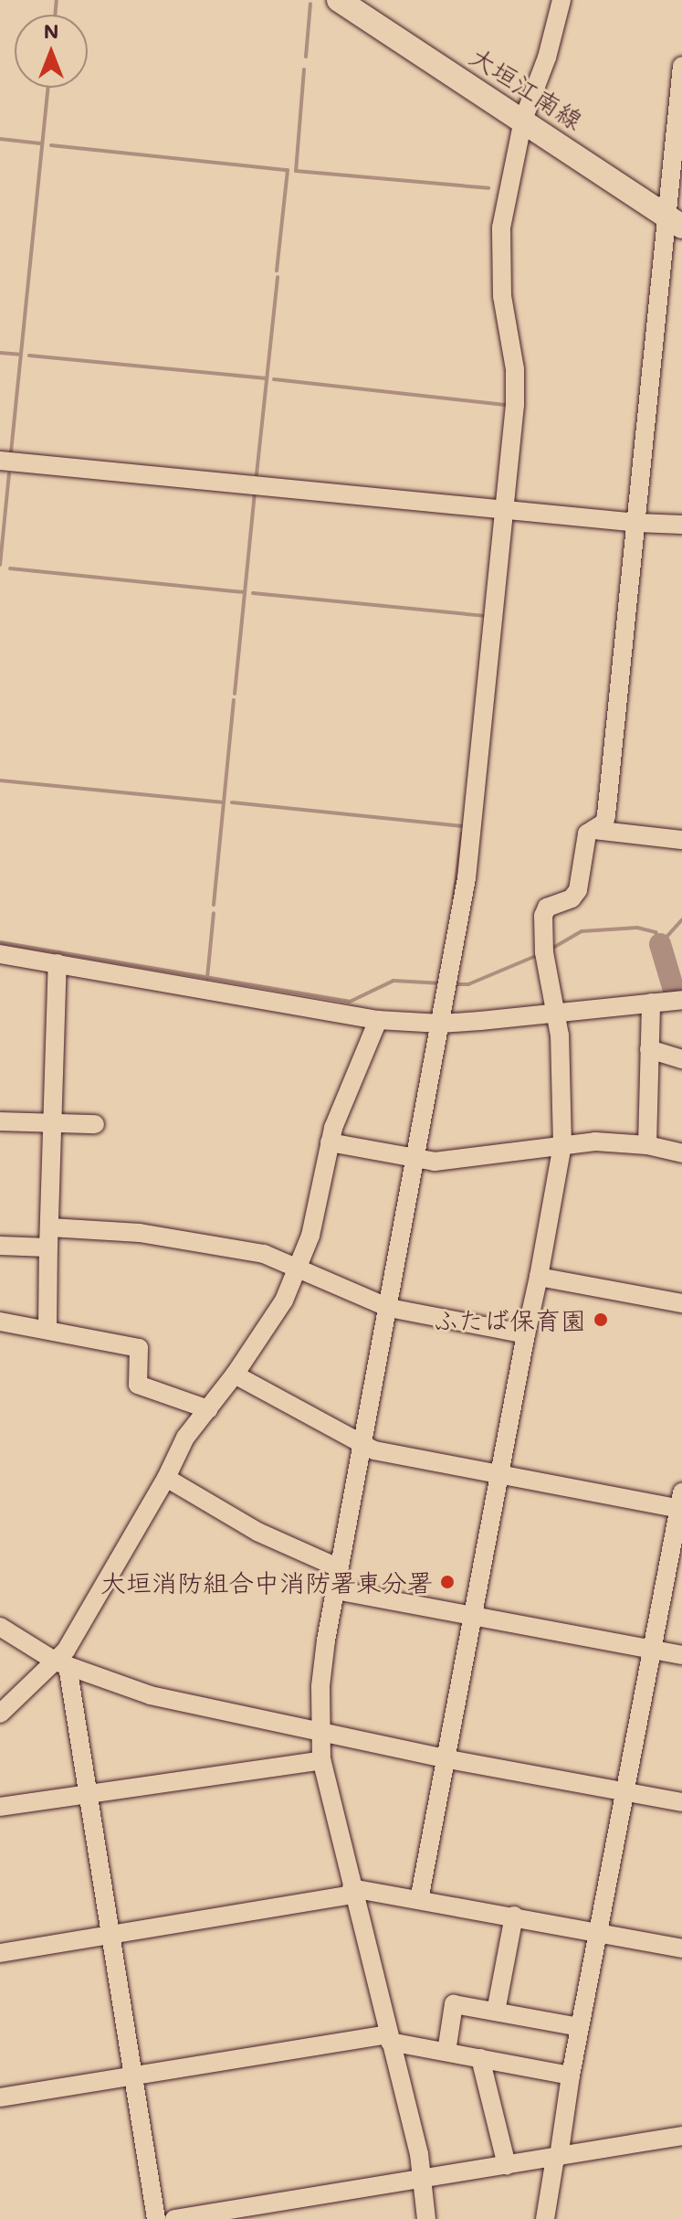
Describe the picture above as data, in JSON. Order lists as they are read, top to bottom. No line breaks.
{"streets":{"main road":["大垣江南線"]},"places":["ふたば保育園","大垣消防組合中消防署東分署"],"north":"top"}
